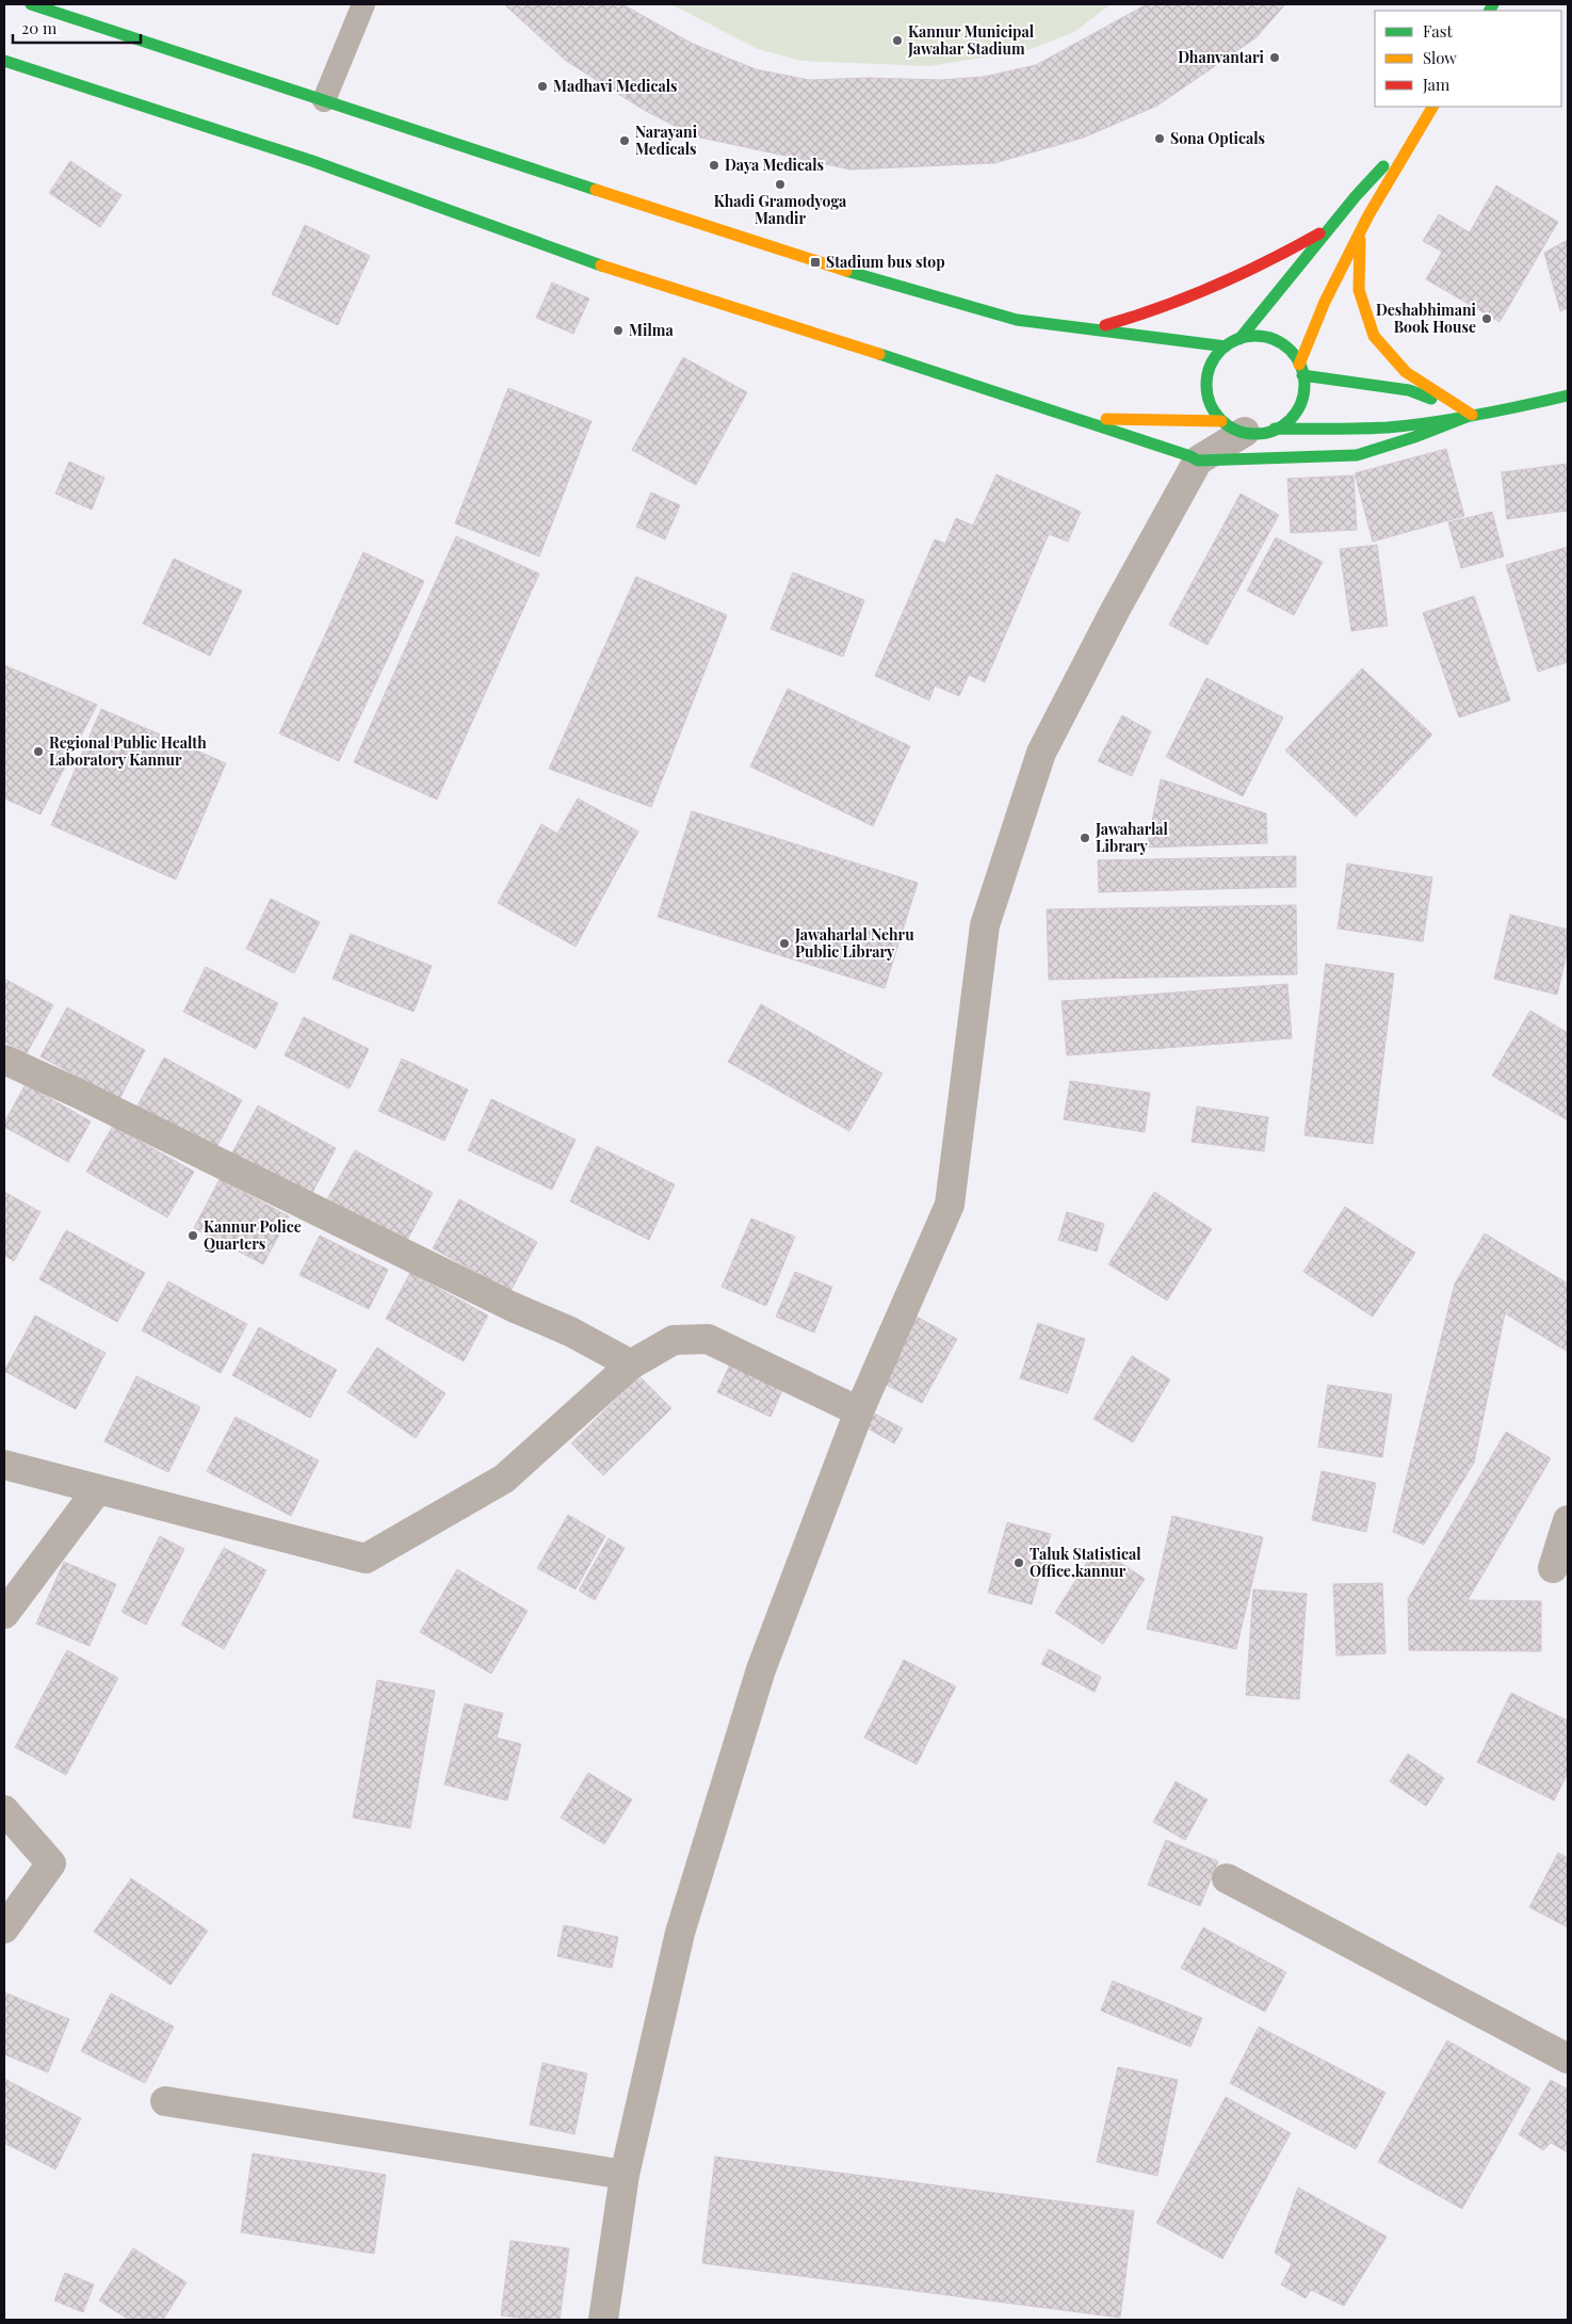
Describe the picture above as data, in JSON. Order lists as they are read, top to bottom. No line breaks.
{"places":{"other":["Kannur Municipal Jawahar Stadium","Dhanvantari","Madhavi Medicals","Sona Opticals","Narayani Medicals","Daya Medicals","Khadi Gramodyoga Mandir","Deshabhimani Book House","Milma","Regional Public Health Laboratory Kannur","Jawaharlal Library","Jawaharlal Nehru Public Library","Kannur Police Quarters","Taluk Statistical Office,kannur"],"transit":["Stadium bus stop"]},"legend":["Fast","Slow","Jam"],"scale_bar":"20 m"}
